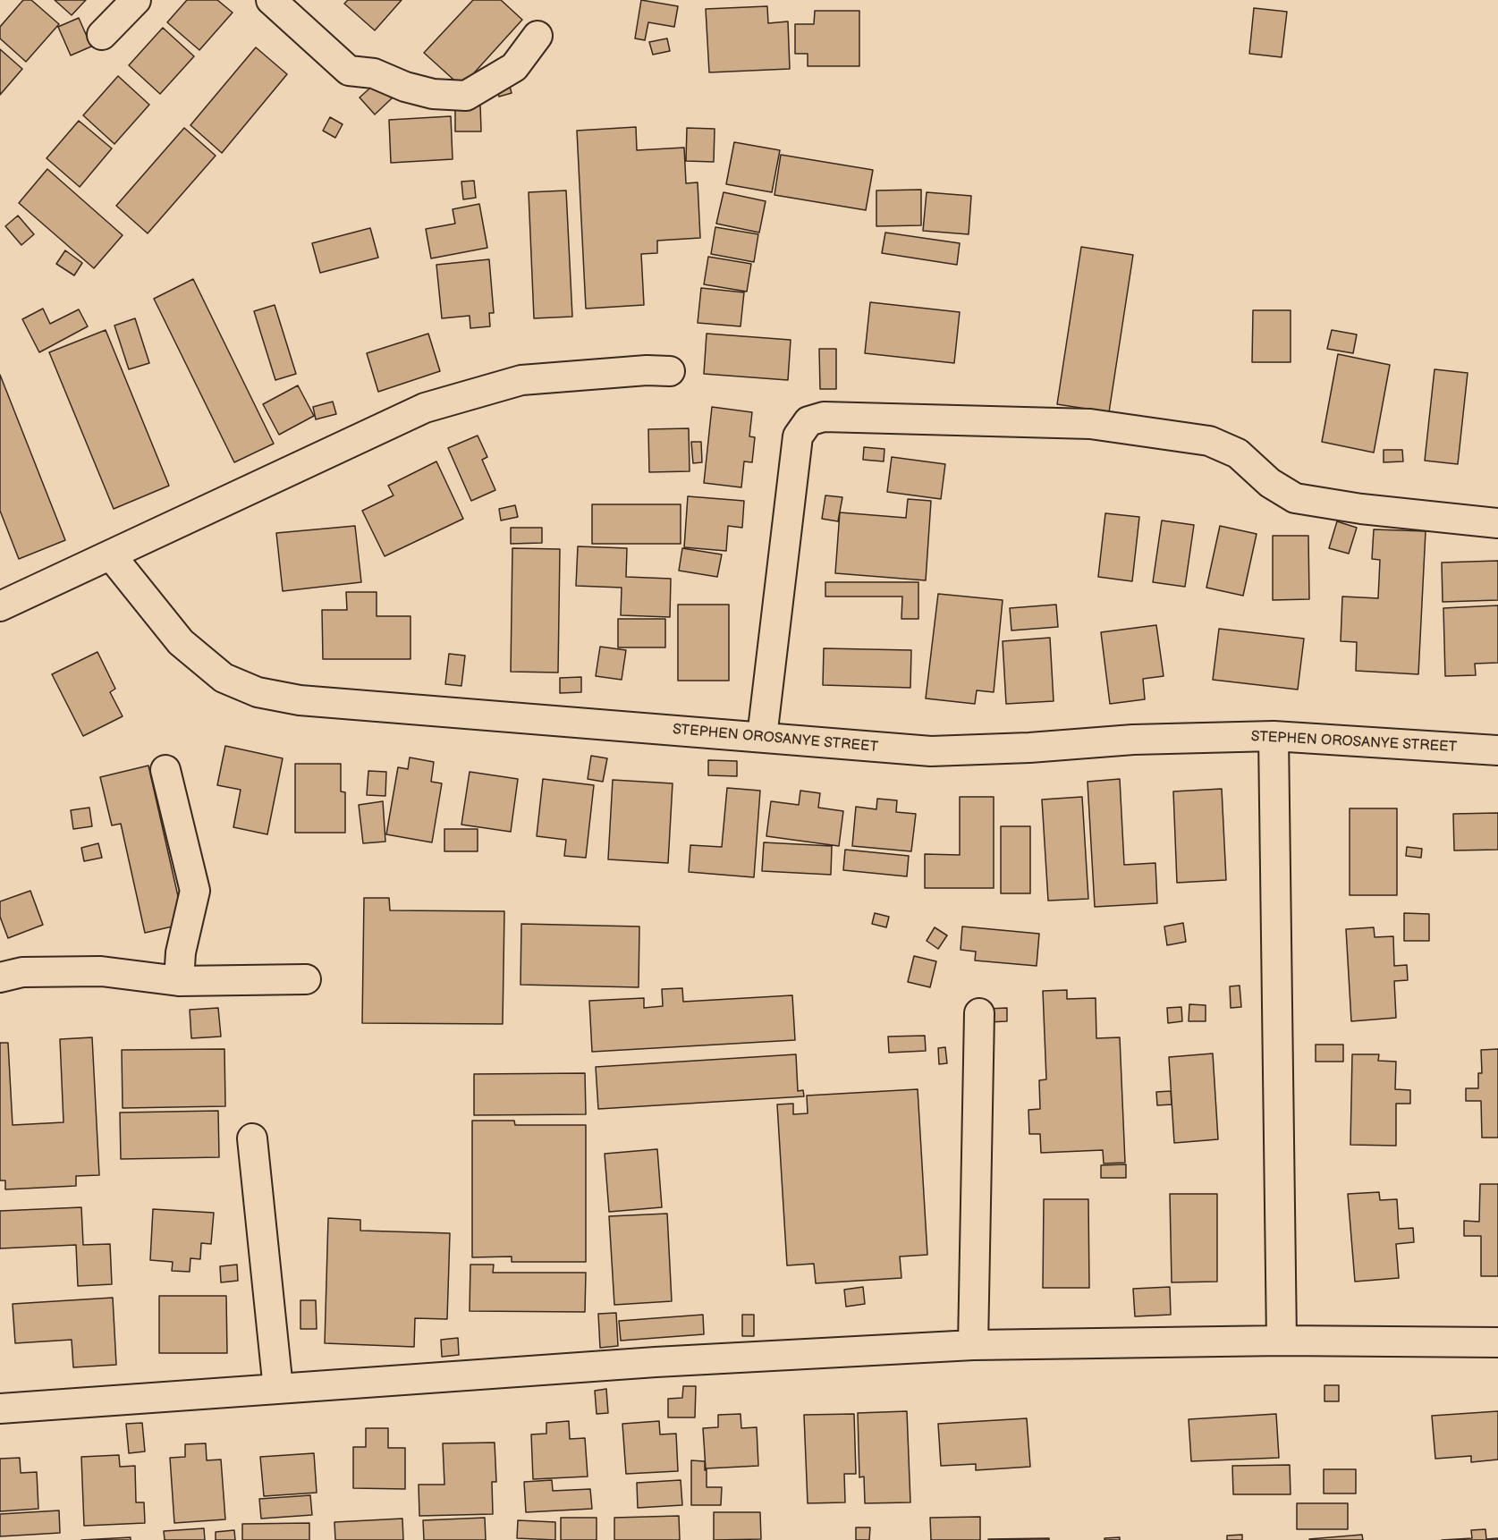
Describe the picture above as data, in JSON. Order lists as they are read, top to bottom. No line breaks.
{"streets":{"street":["STEPHEN OROSANYE STREET"]}}
